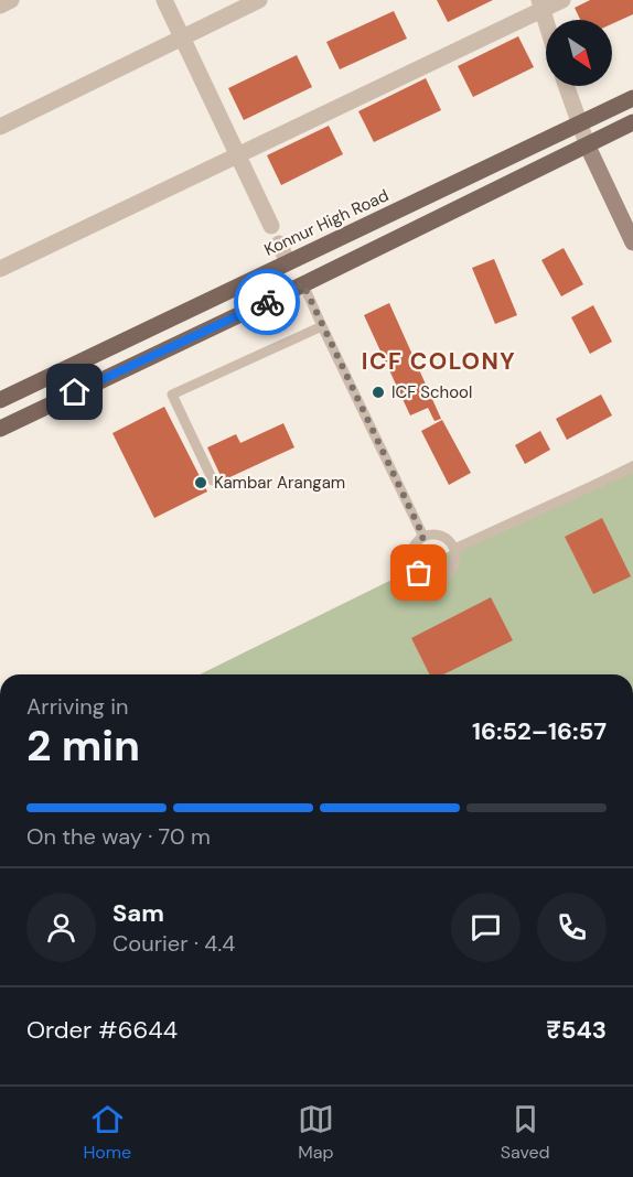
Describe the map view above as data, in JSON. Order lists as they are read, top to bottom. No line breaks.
{"streets":{"main road":["Konnur High Road"]},"districts":["ICF COLONY"],"places":["ICF School","Kambar Arangam"],"north":"bottom right","page":{"heading":["2 min","Arriving in","16:52–16:57"],"panel":["Sam","Courier · 4.4","Order #6644","₹543"],"bar":"On the way · 70 m","tabs":["Home","Map","Saved"]}}
